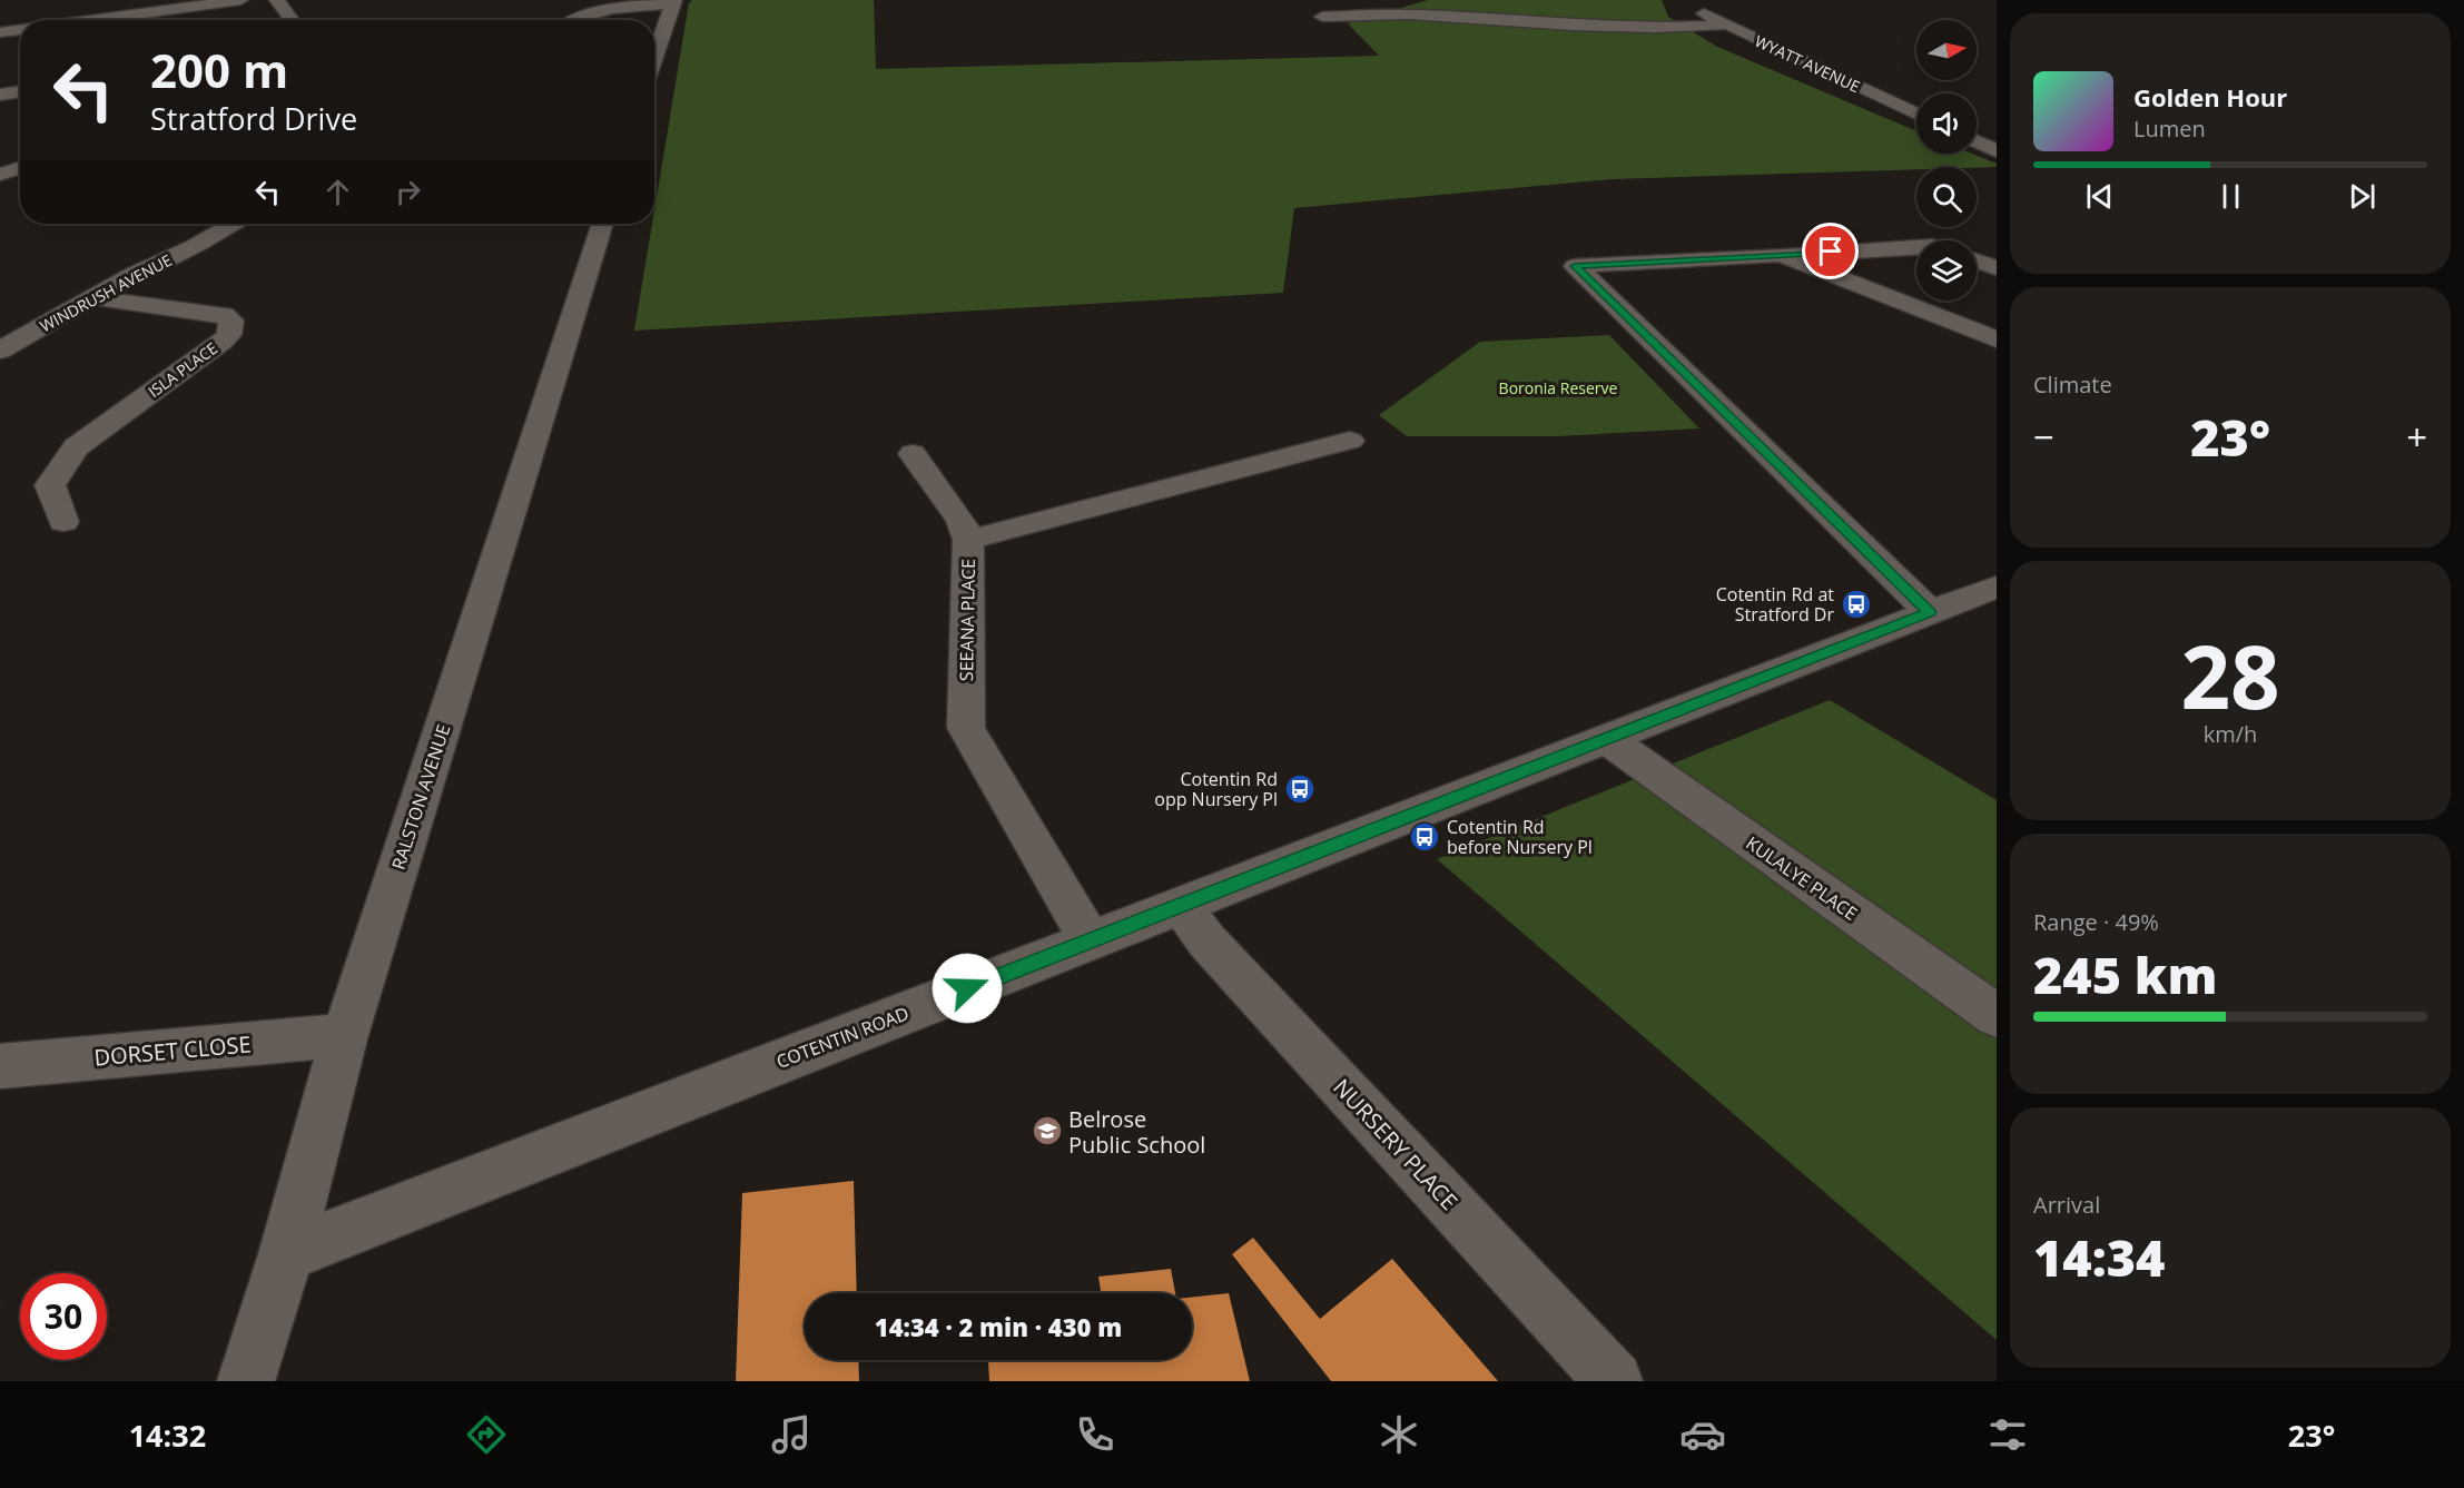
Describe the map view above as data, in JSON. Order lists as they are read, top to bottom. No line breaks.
{"streets":{"street":["WYATT AVENUE","WINDRUSH AVENUE","ISLA PLACE","SEEANA PLACE","RALSTON AVENUE","KULALYE PLACE","COTENTIN ROAD","DORSET CLOSE","NURSERY PLACE"]},"crossings":[["WINDRUSH AVENUE","ISLA PLACE"],["SEEANA PLACE","COTENTIN ROAD"],["RALSTON AVENUE","COTENTIN ROAD"],["RALSTON AVENUE","DORSET CLOSE"],["KULALYE PLACE","COTENTIN ROAD"],["COTENTIN ROAD","NURSERY PLACE"]],"parks":["Boronia Reserve"],"places":{"bus stop":["Cotentin Rd at Stratford Dr","Cotentin Rd opp Nursery Pl","Cotentin Rd before Nursery Pl"],"school or university":["Belrose Public School"]},"north":"right","page":{"turn":["200 m","Stratford Drive"],"song":["Golden Hour","Lumen"],"tile":["Climate",["28","km/h"],["Range · 49%","245 km"],["Arrival","14:34"]],"heat":["−","23°","+"],"limit":"30","trip":"14:34 · 2 min · 430 m","tabs":["14:32","23°"]}}
